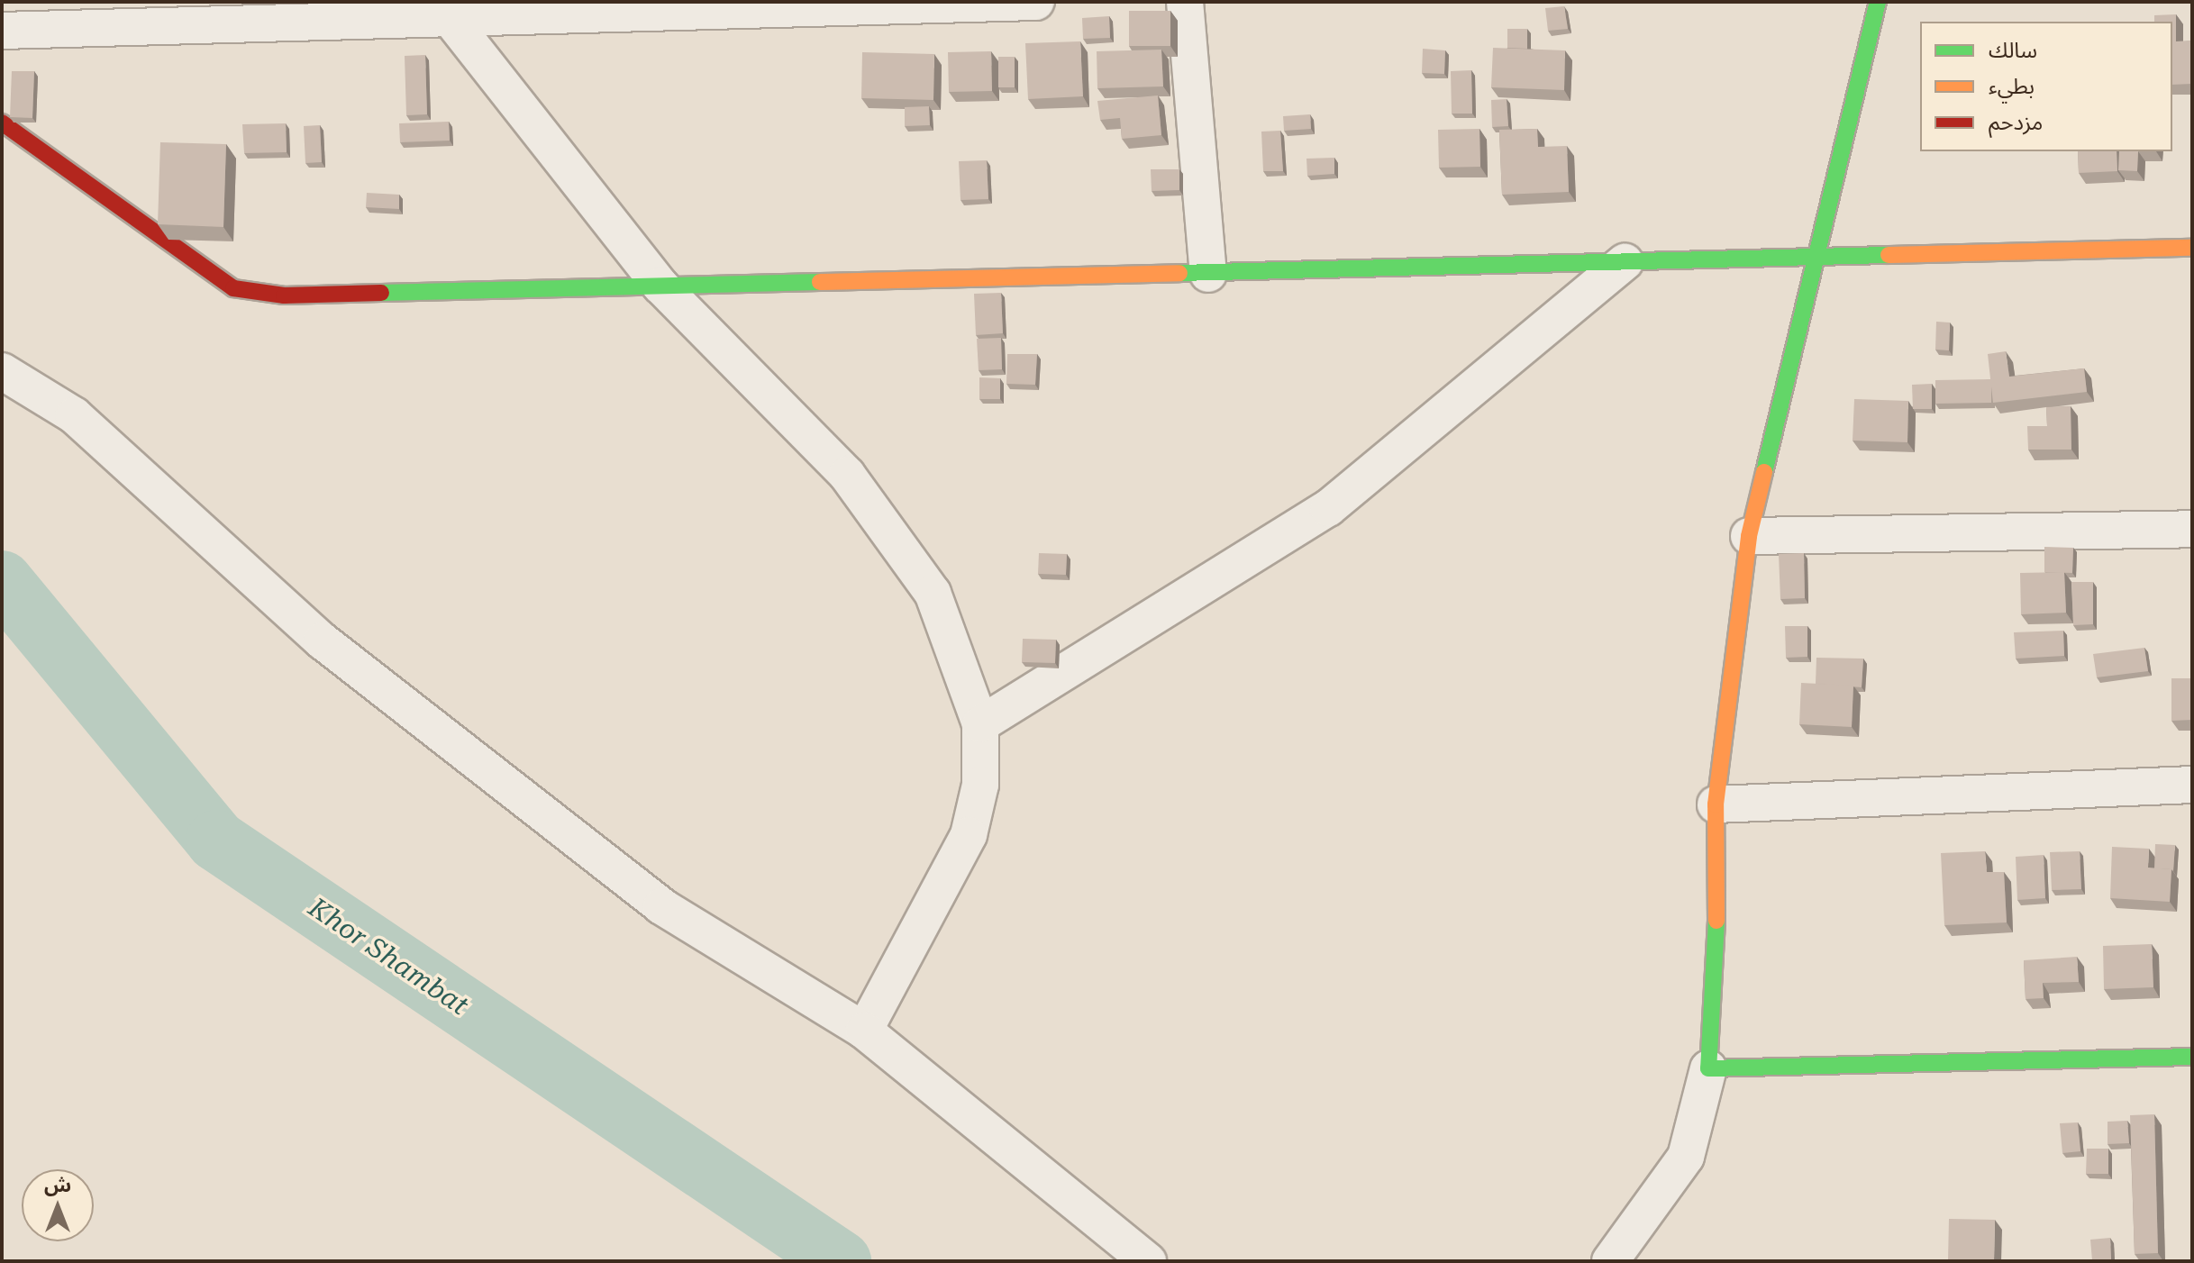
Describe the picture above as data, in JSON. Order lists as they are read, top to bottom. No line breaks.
{"water":["Khor Shambat"],"legend":["سالك","بطيء","مزدحم"],"north":"top"}
